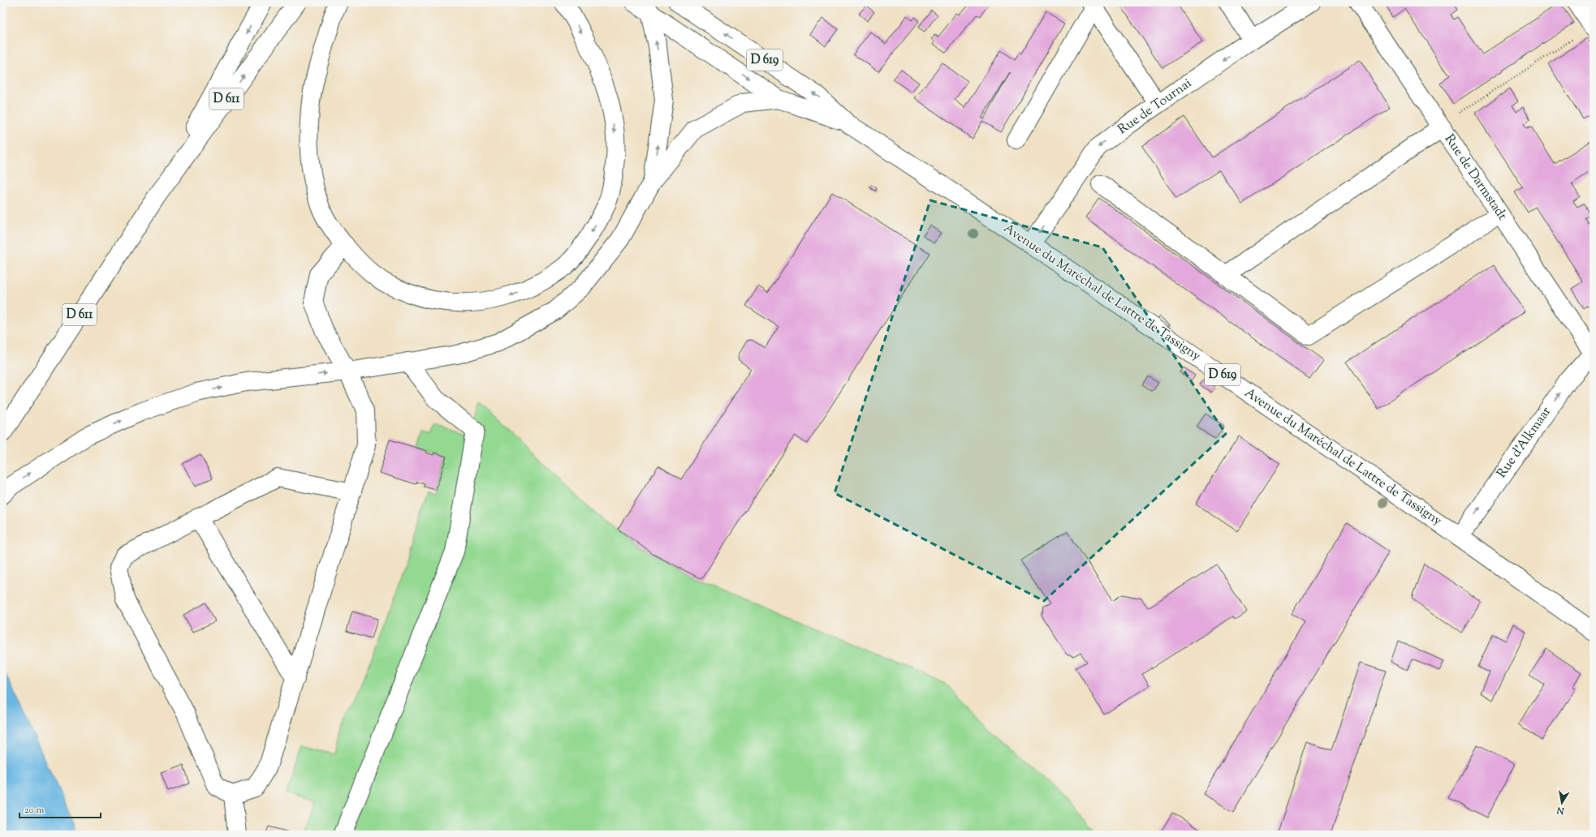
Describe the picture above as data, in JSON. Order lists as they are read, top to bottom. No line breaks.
{"streets":{"main road":["D 619","D 611","Rue de Tournai","Rue de Darmstadt","Avenue du Maréchal de Lattre de Tassigny","Rue d'Alkmaar"]},"crossings":[["D 619","Avenue du Maréchal de Lattre de Tassigny"],["Rue de Tournai","Avenue du Maréchal de Lattre de Tassigny"],["Rue de Darmstadt","Rue d'Alkmaar"],["Avenue du Maréchal de Lattre de Tassigny","Rue d'Alkmaar"]],"one_way":["Rue d'Alkmaar"],"scale_bar":"20 m","north":"bottom"}
